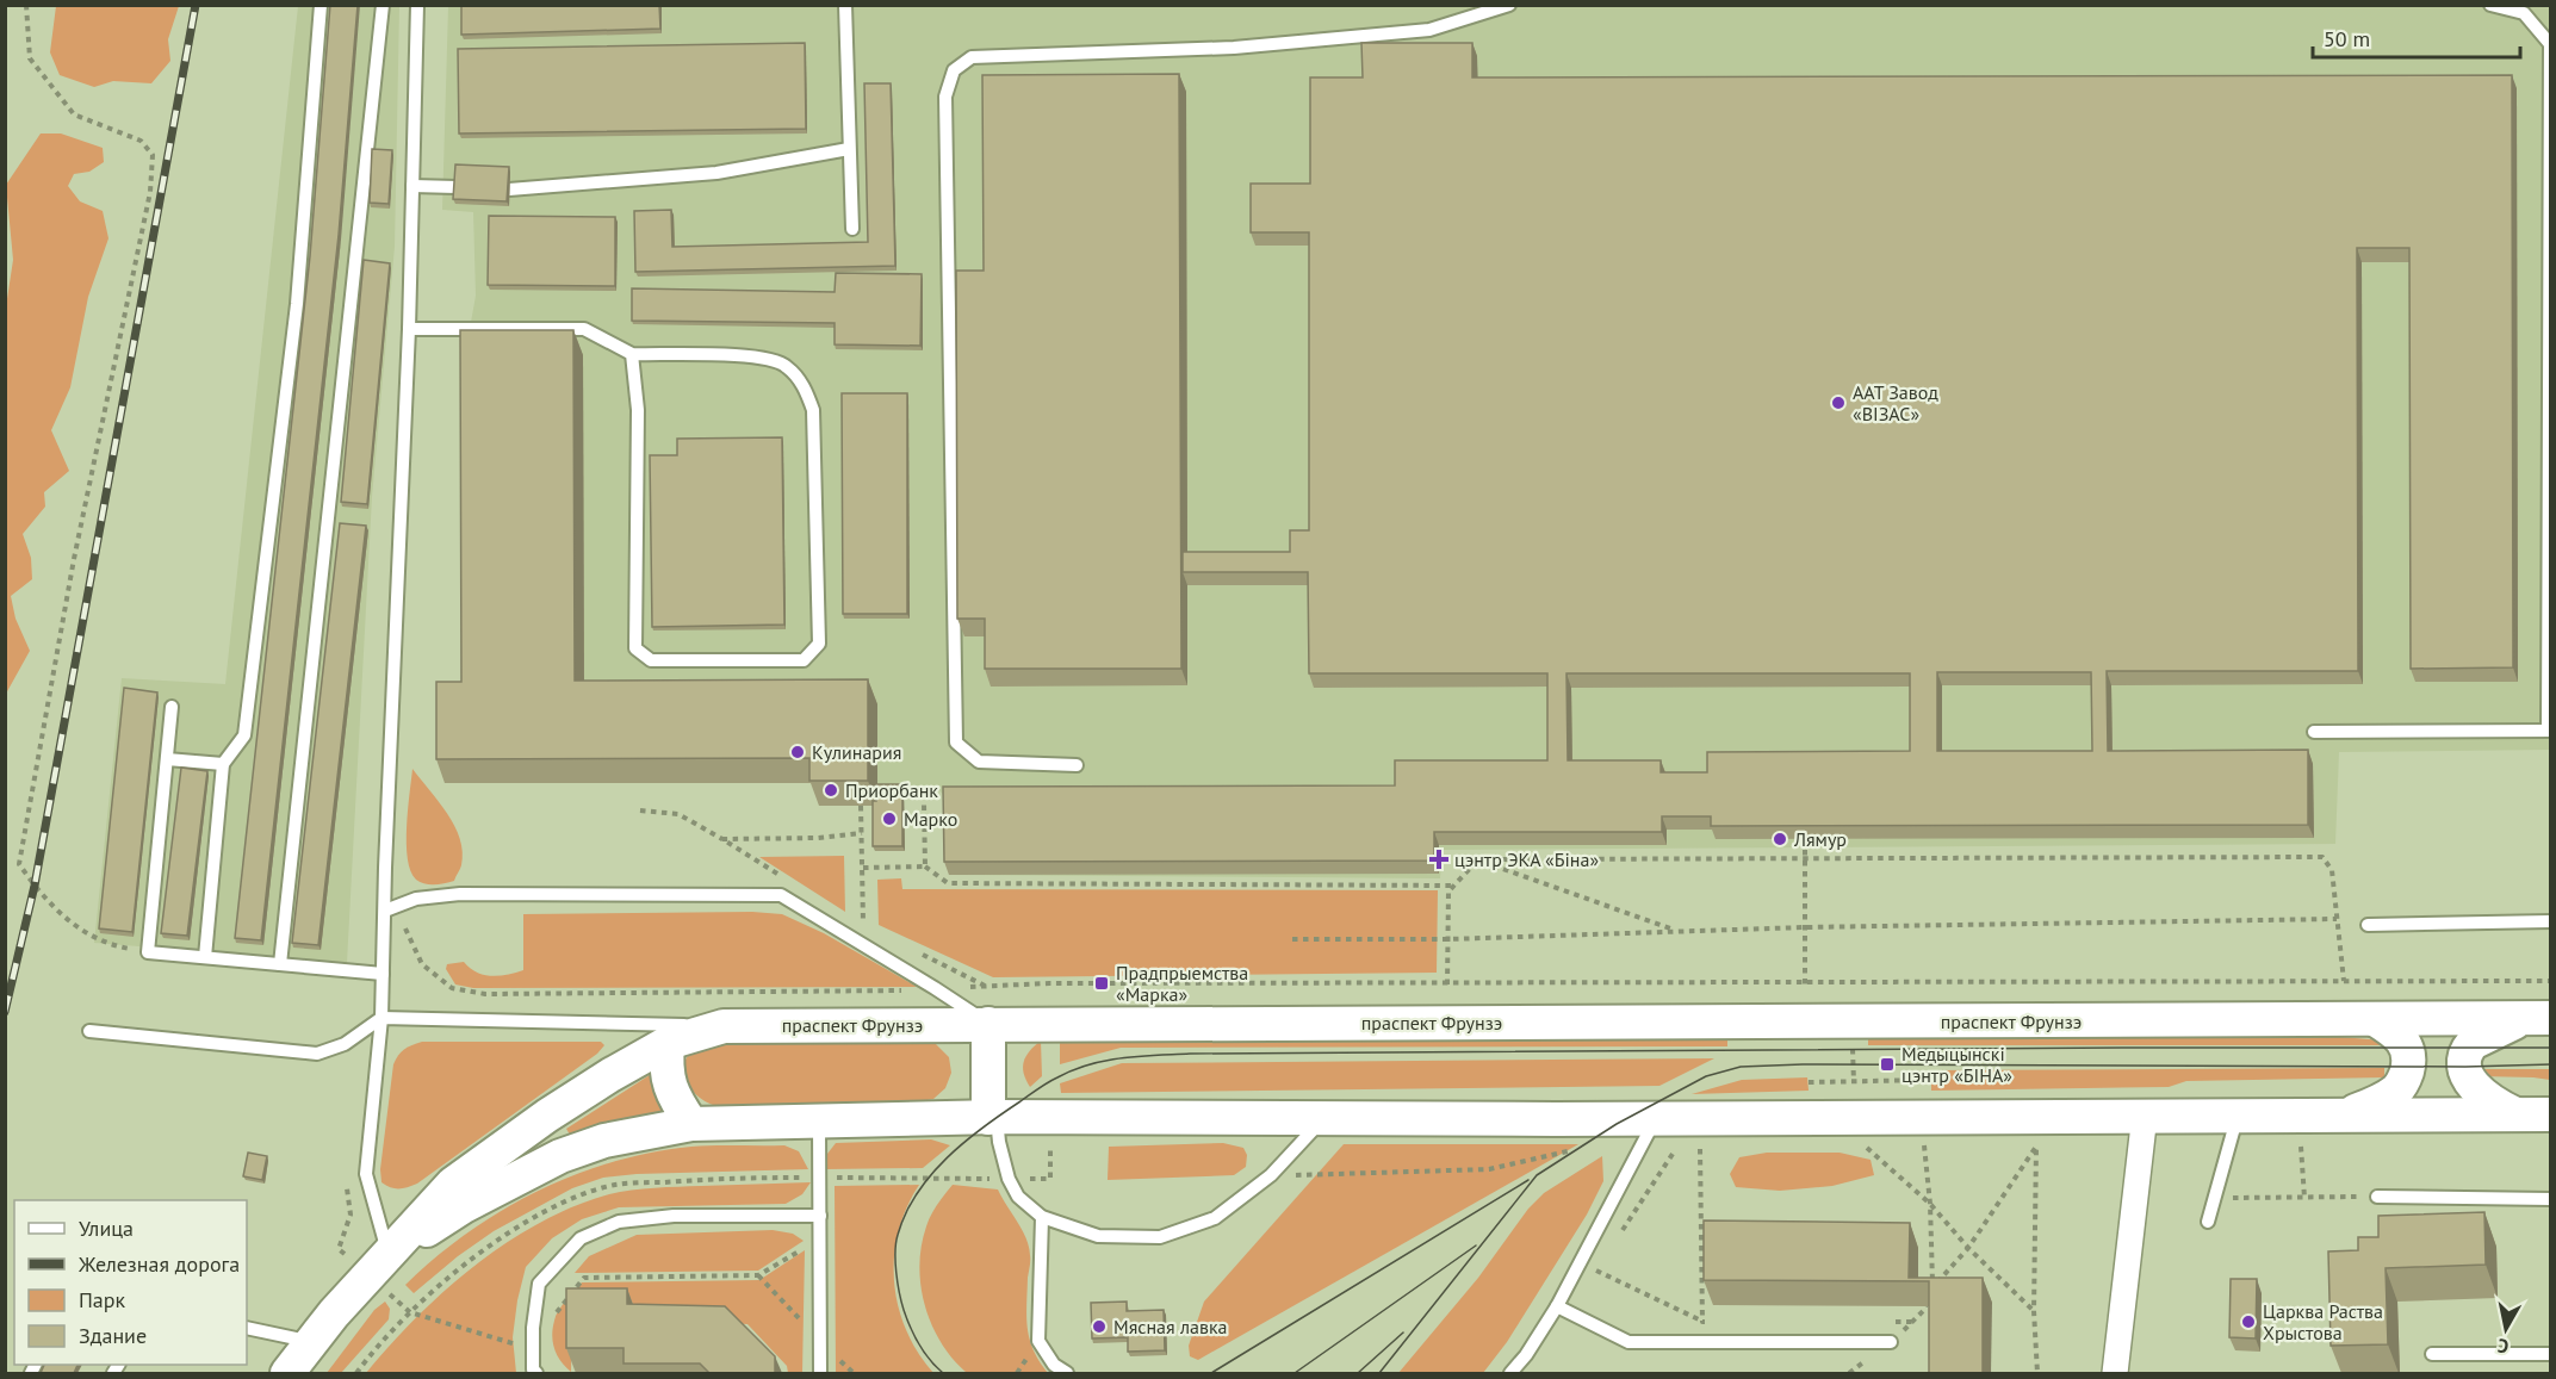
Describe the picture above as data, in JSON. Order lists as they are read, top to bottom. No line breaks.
{"streets":{"main road":["праспект Фрунзэ"]},"places":{"other":["ААТ Завод «ВІЗАС»","Кулинария","Приорбанк","Марко","Лямур","Царква Раства Хрыстова","Мясная лавка"],"health":["цэнтр ЭКА «Біна»"],"transit":["Прадпрыемства «Марка»","Медыцынскі цэнтр «БІНА»"]},"legend":["Улица","Железная дорога","Парк","Здание"],"scale_bar":"50 m","north":"bottom"}
